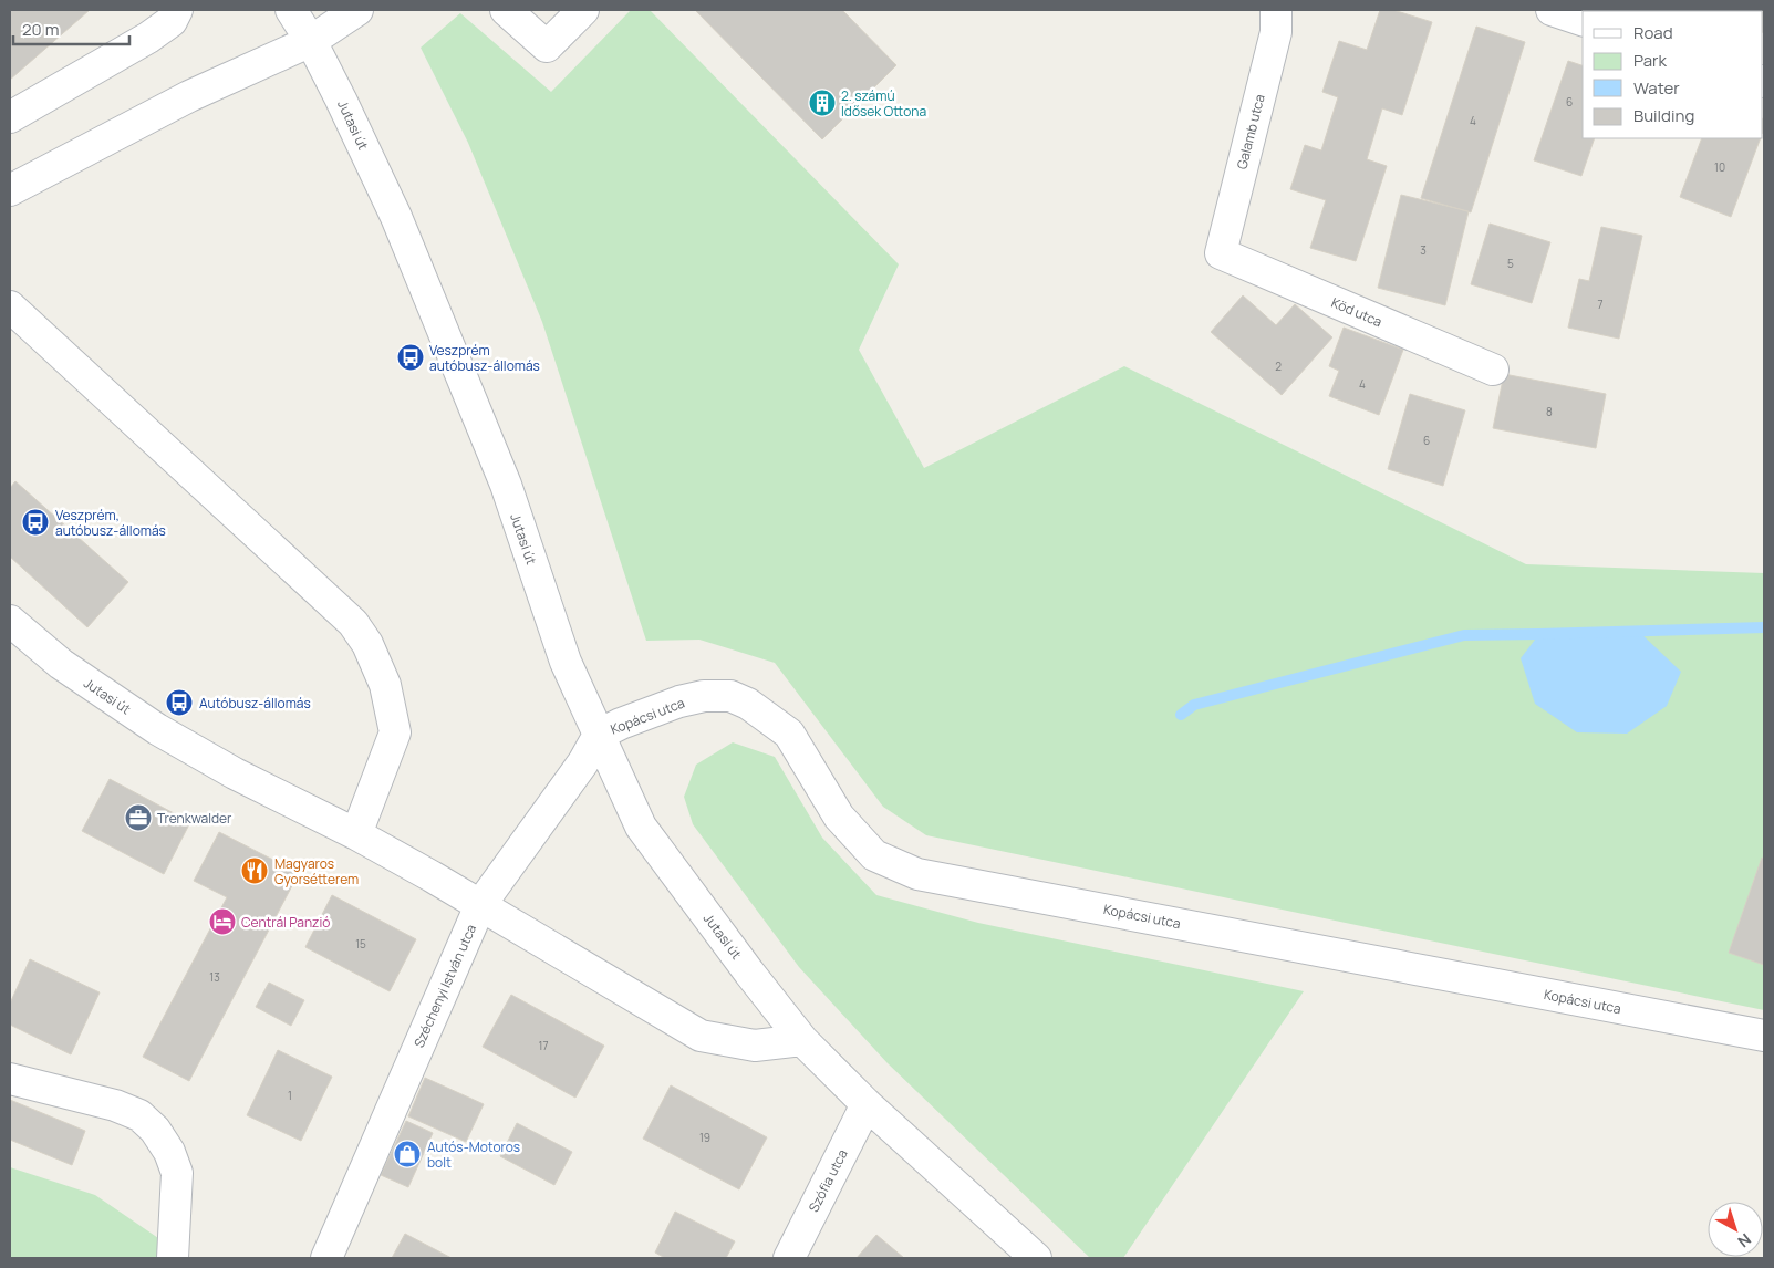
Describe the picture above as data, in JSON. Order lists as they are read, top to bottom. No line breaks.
{"streets":{"street":["Jutasi út","Galamb utca","Köd utca","Kopácsi utca","Széchenyi István utca","Szófia utca"]},"crossings":[["Jutasi út","Kopácsi utca"],["Jutasi út","Széchenyi István utca"],["Jutasi út","Szófia utca"],["Galamb utca","Köd utca"],["Kopácsi utca","Széchenyi István utca"]],"places":{"building":["2. számú Idősek Ottona"],"bus stop":["Veszprém autóbusz-állomás","Veszprém, autóbusz-állomás","Autóbusz-állomás"],"office":["Trenkwalder"],"restaurant":["Magyaros Gyorsétterem"],"hotel":["Centrál Panzió"],"shop":["Autós-Motoros bolt"]},"house_numbers":["6","4","10","3","5","7","2","4","8","6","15","13","17","1","19"],"legend":["Road","Park","Water","Building"],"scale_bar":"20 m","north":"bottom right"}
